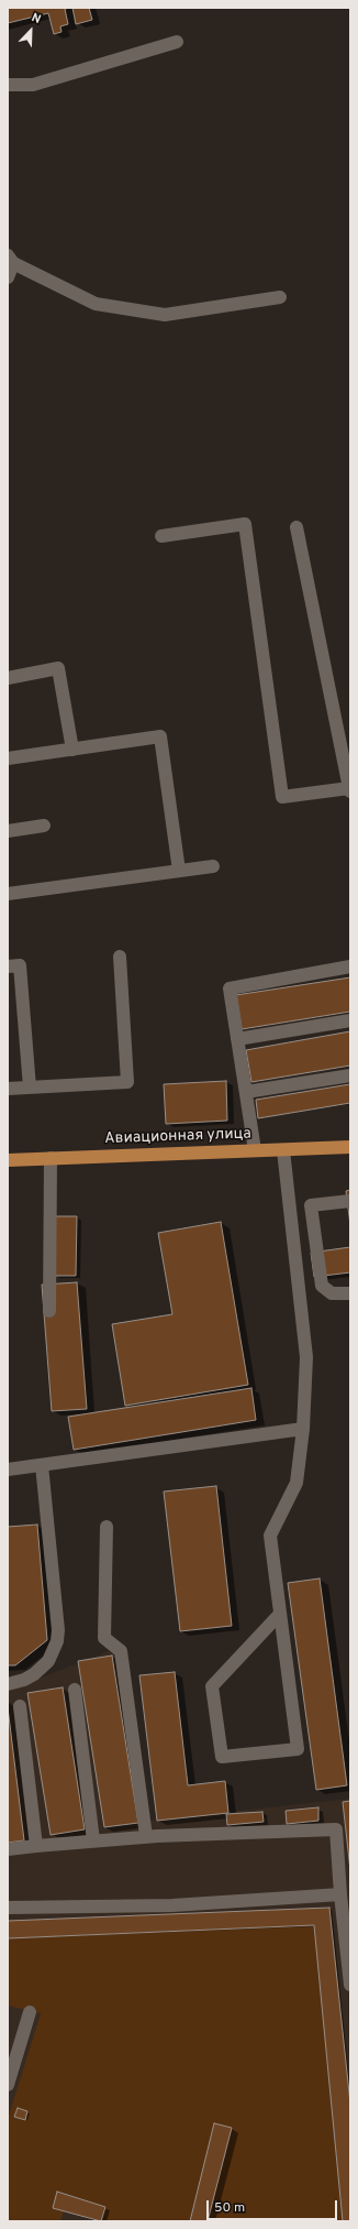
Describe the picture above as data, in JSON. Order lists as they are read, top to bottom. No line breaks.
{"streets":{"main road":["Авиационная улица"]},"scale_bar":"50 m","north":"top right"}
